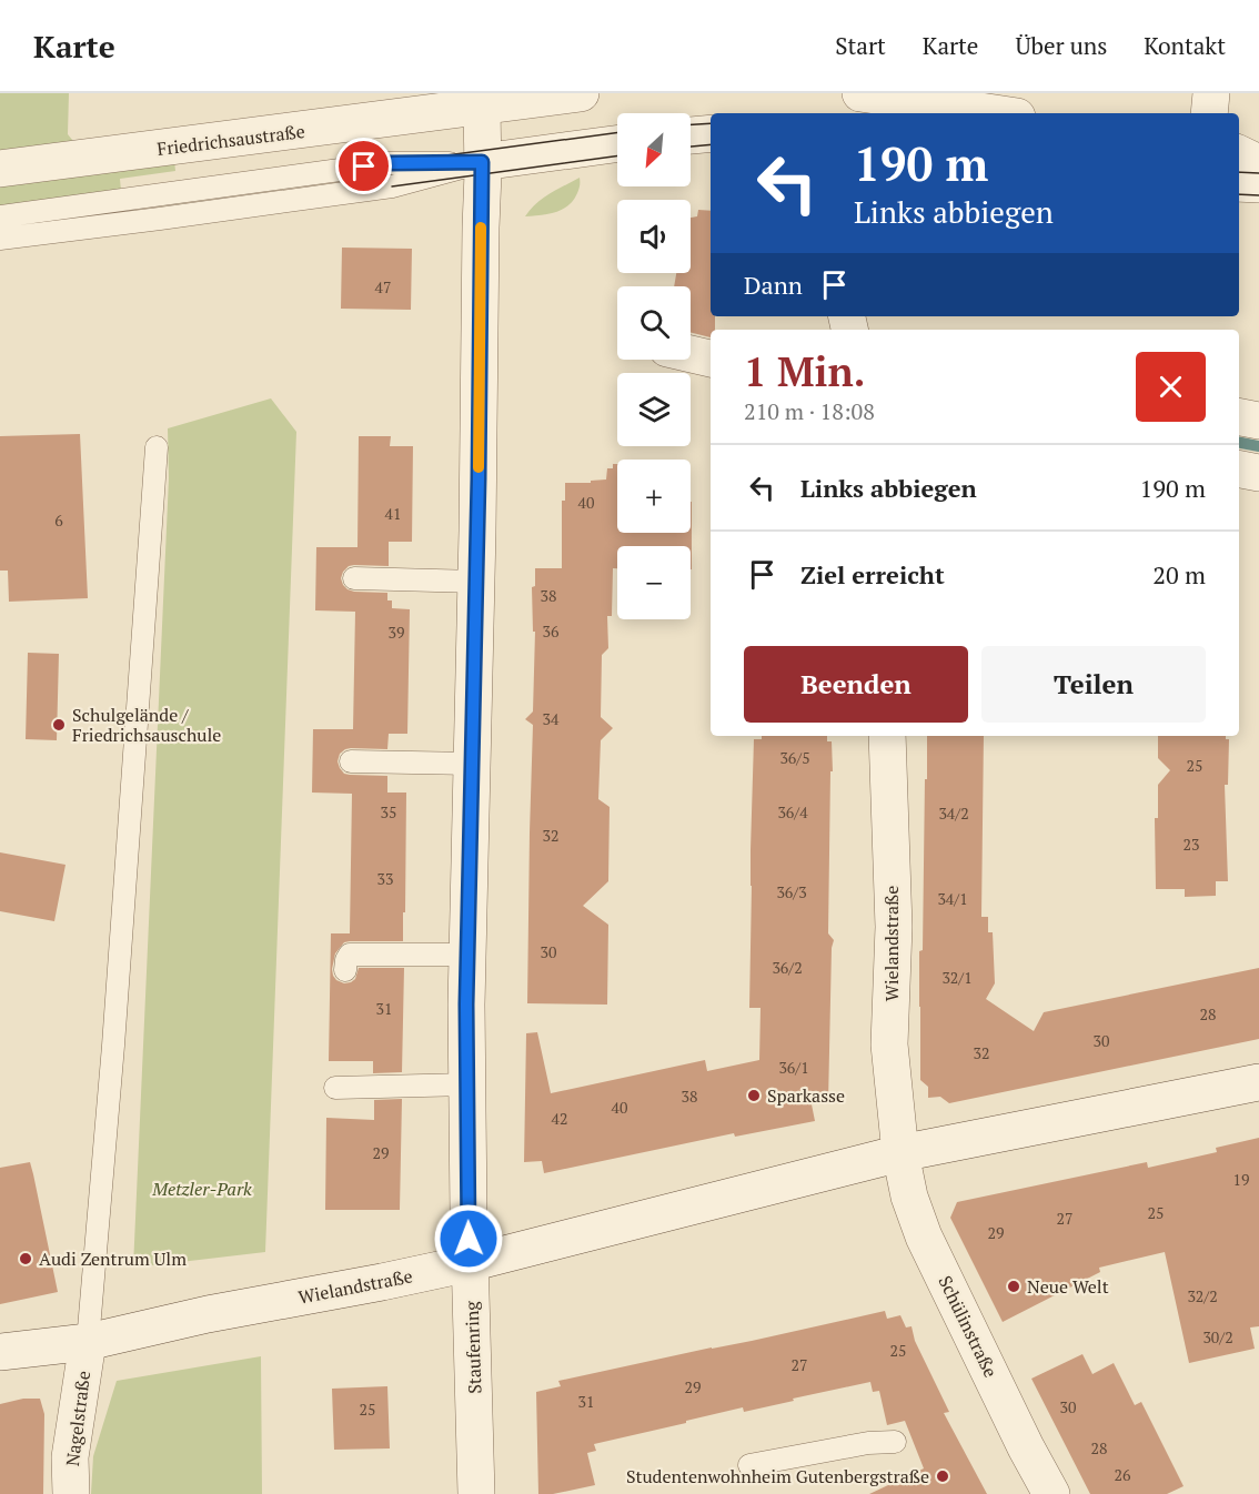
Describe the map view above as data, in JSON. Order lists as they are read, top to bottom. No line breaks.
{"streets":{"street":["Friedrichsaustraße","Wielandstraße","Schülinstraße","Staufenring","Nagelstraße"]},"crossings":[["Friedrichsaustraße","Staufenring"],["Wielandstraße","Schülinstraße"],["Wielandstraße","Staufenring"],["Wielandstraße","Nagelstraße"]],"parks":["Metzler-Park"],"places":["Schulgelände / Friedrichsauschule","Sparkasse","Audi Zentrum Ulm","Neue Welt","Studentenwohnheim Gutenbergstraße"],"house_numbers":["47","40","41","6","38","36","39","34","36/5","25","35","36/4","34/2","32","23","33","36/3","34/1","30","36/2","32/1","31","28","30","32","36/1","38","40","42","29","19","25","27","29","32/2","30/2","25","27","29","31","30","25","28","26"],"north":"bottom left","page":{"header":"Karte","nav":["Start","Karte","Über uns","Kontakt"],"map_buttons":["+","−"],"turn":["190 m","Links abbiegen"],"then":"Dann","heading":["1 Min.","210 m · 18:08"],"list":[{"name":"Links abbiegen","value":"190 m"},{"name":"Ziel erreicht","value":"20 m"}],"buttons":["Beenden","Teilen"]}}
